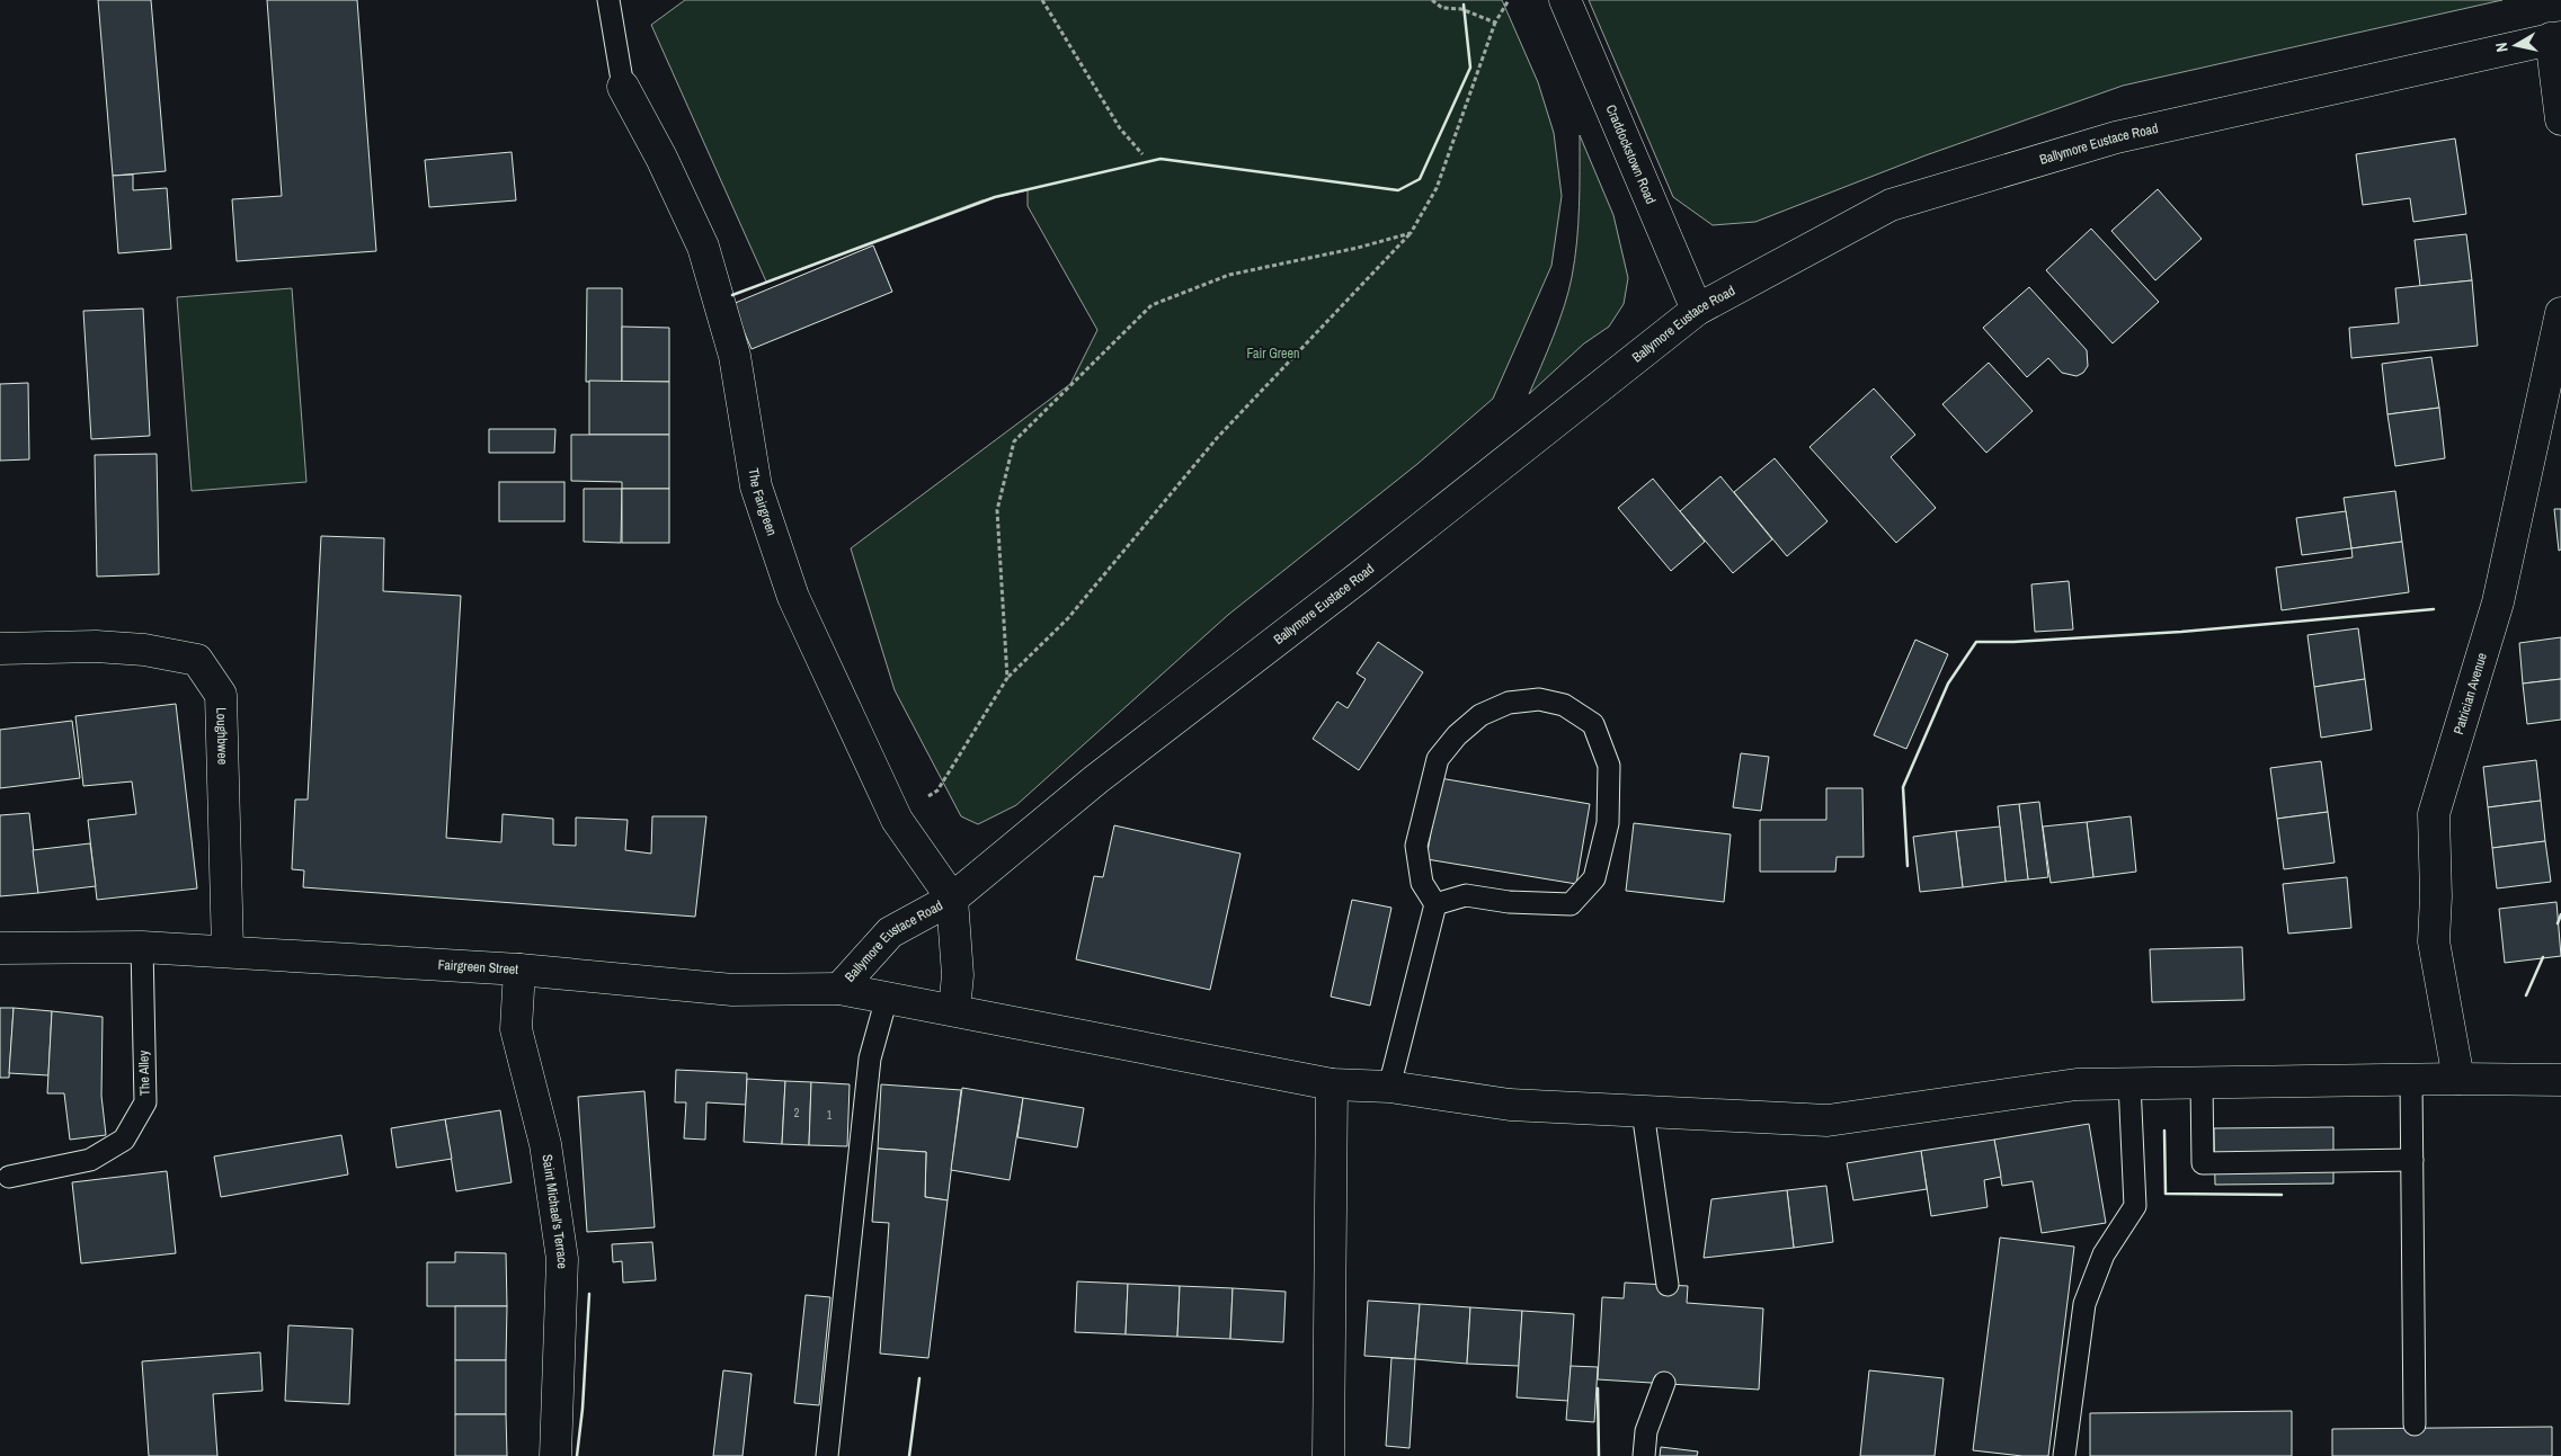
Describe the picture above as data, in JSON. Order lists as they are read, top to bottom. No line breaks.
{"streets":{"main road":["Ballymore Eustace Road","Craddockstown Road","The Fairgreen","Patrician Avenue","Loughbwee","Fairgreen Street","Saint Michael's Terrace"],"lane":["The Alley"]},"crossings":[["Ballymore Eustace Road","Craddockstown Road"],["Ballymore Eustace Road","The Fairgreen"],["Ballymore Eustace Road","Fairgreen Street"],["Patrician Avenue","Fairgreen Street"],["Loughbwee","Fairgreen Street"],["Fairgreen Street","The Alley"],["Fairgreen Street","Saint Michael's Terrace"]],"parks":["Fair Green"],"house_numbers":["2","1"],"north":"left"}
